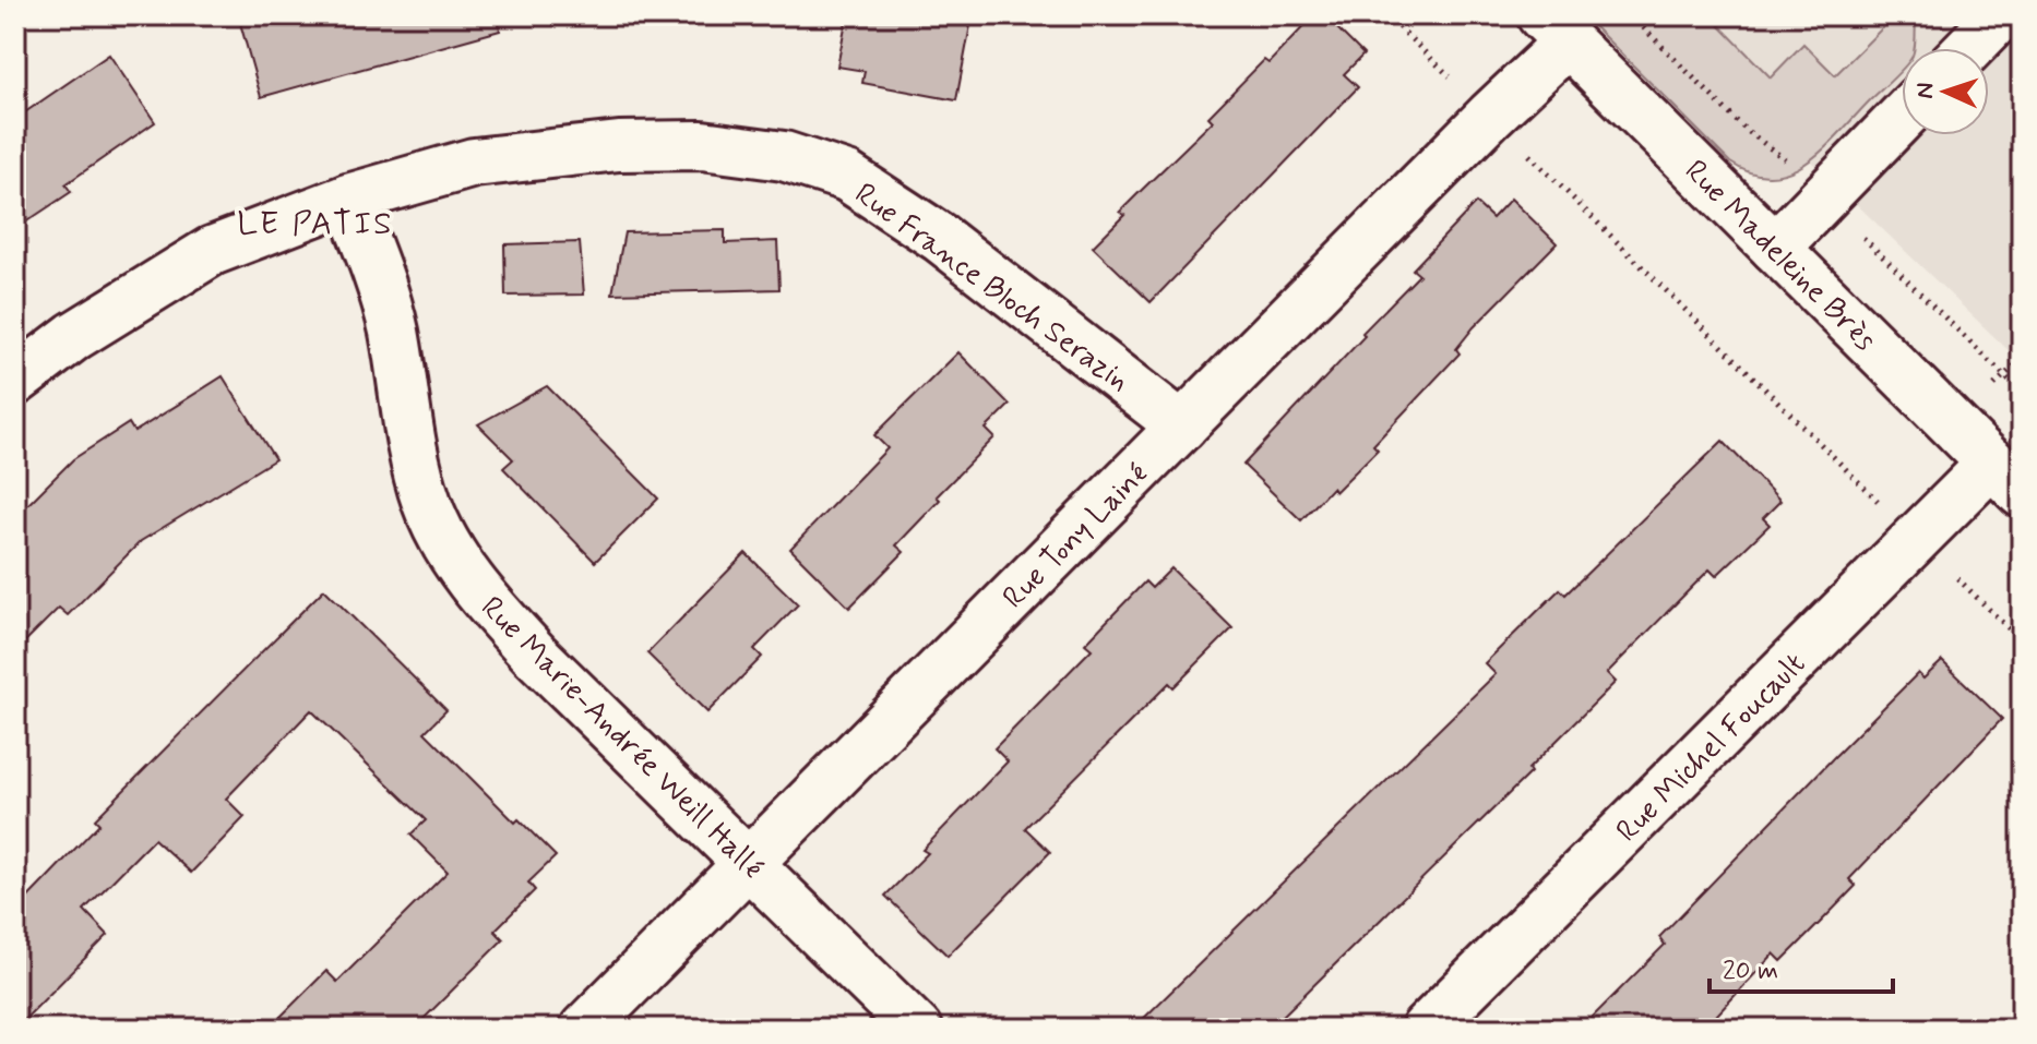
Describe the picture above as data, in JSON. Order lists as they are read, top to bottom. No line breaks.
{"streets":{"street":["Rue Madeleine Brès","Rue France Bloch Serazin","Rue Tony Lainé","Rue Marie-Andrée Weill Hallé","Rue Michel Foucault"]},"crossings":[["Rue Madeleine Brès","Rue Tony Lainé"],["Rue Madeleine Brès","Rue Michel Foucault"],["Rue France Bloch Serazin","Rue Tony Lainé"],["Rue France Bloch Serazin","Rue Marie-Andrée Weill Hallé"],["Rue Tony Lainé","Rue Marie-Andrée Weill Hallé"]],"districts":["LE PATIS"],"scale_bar":"20 m","north":"left"}
